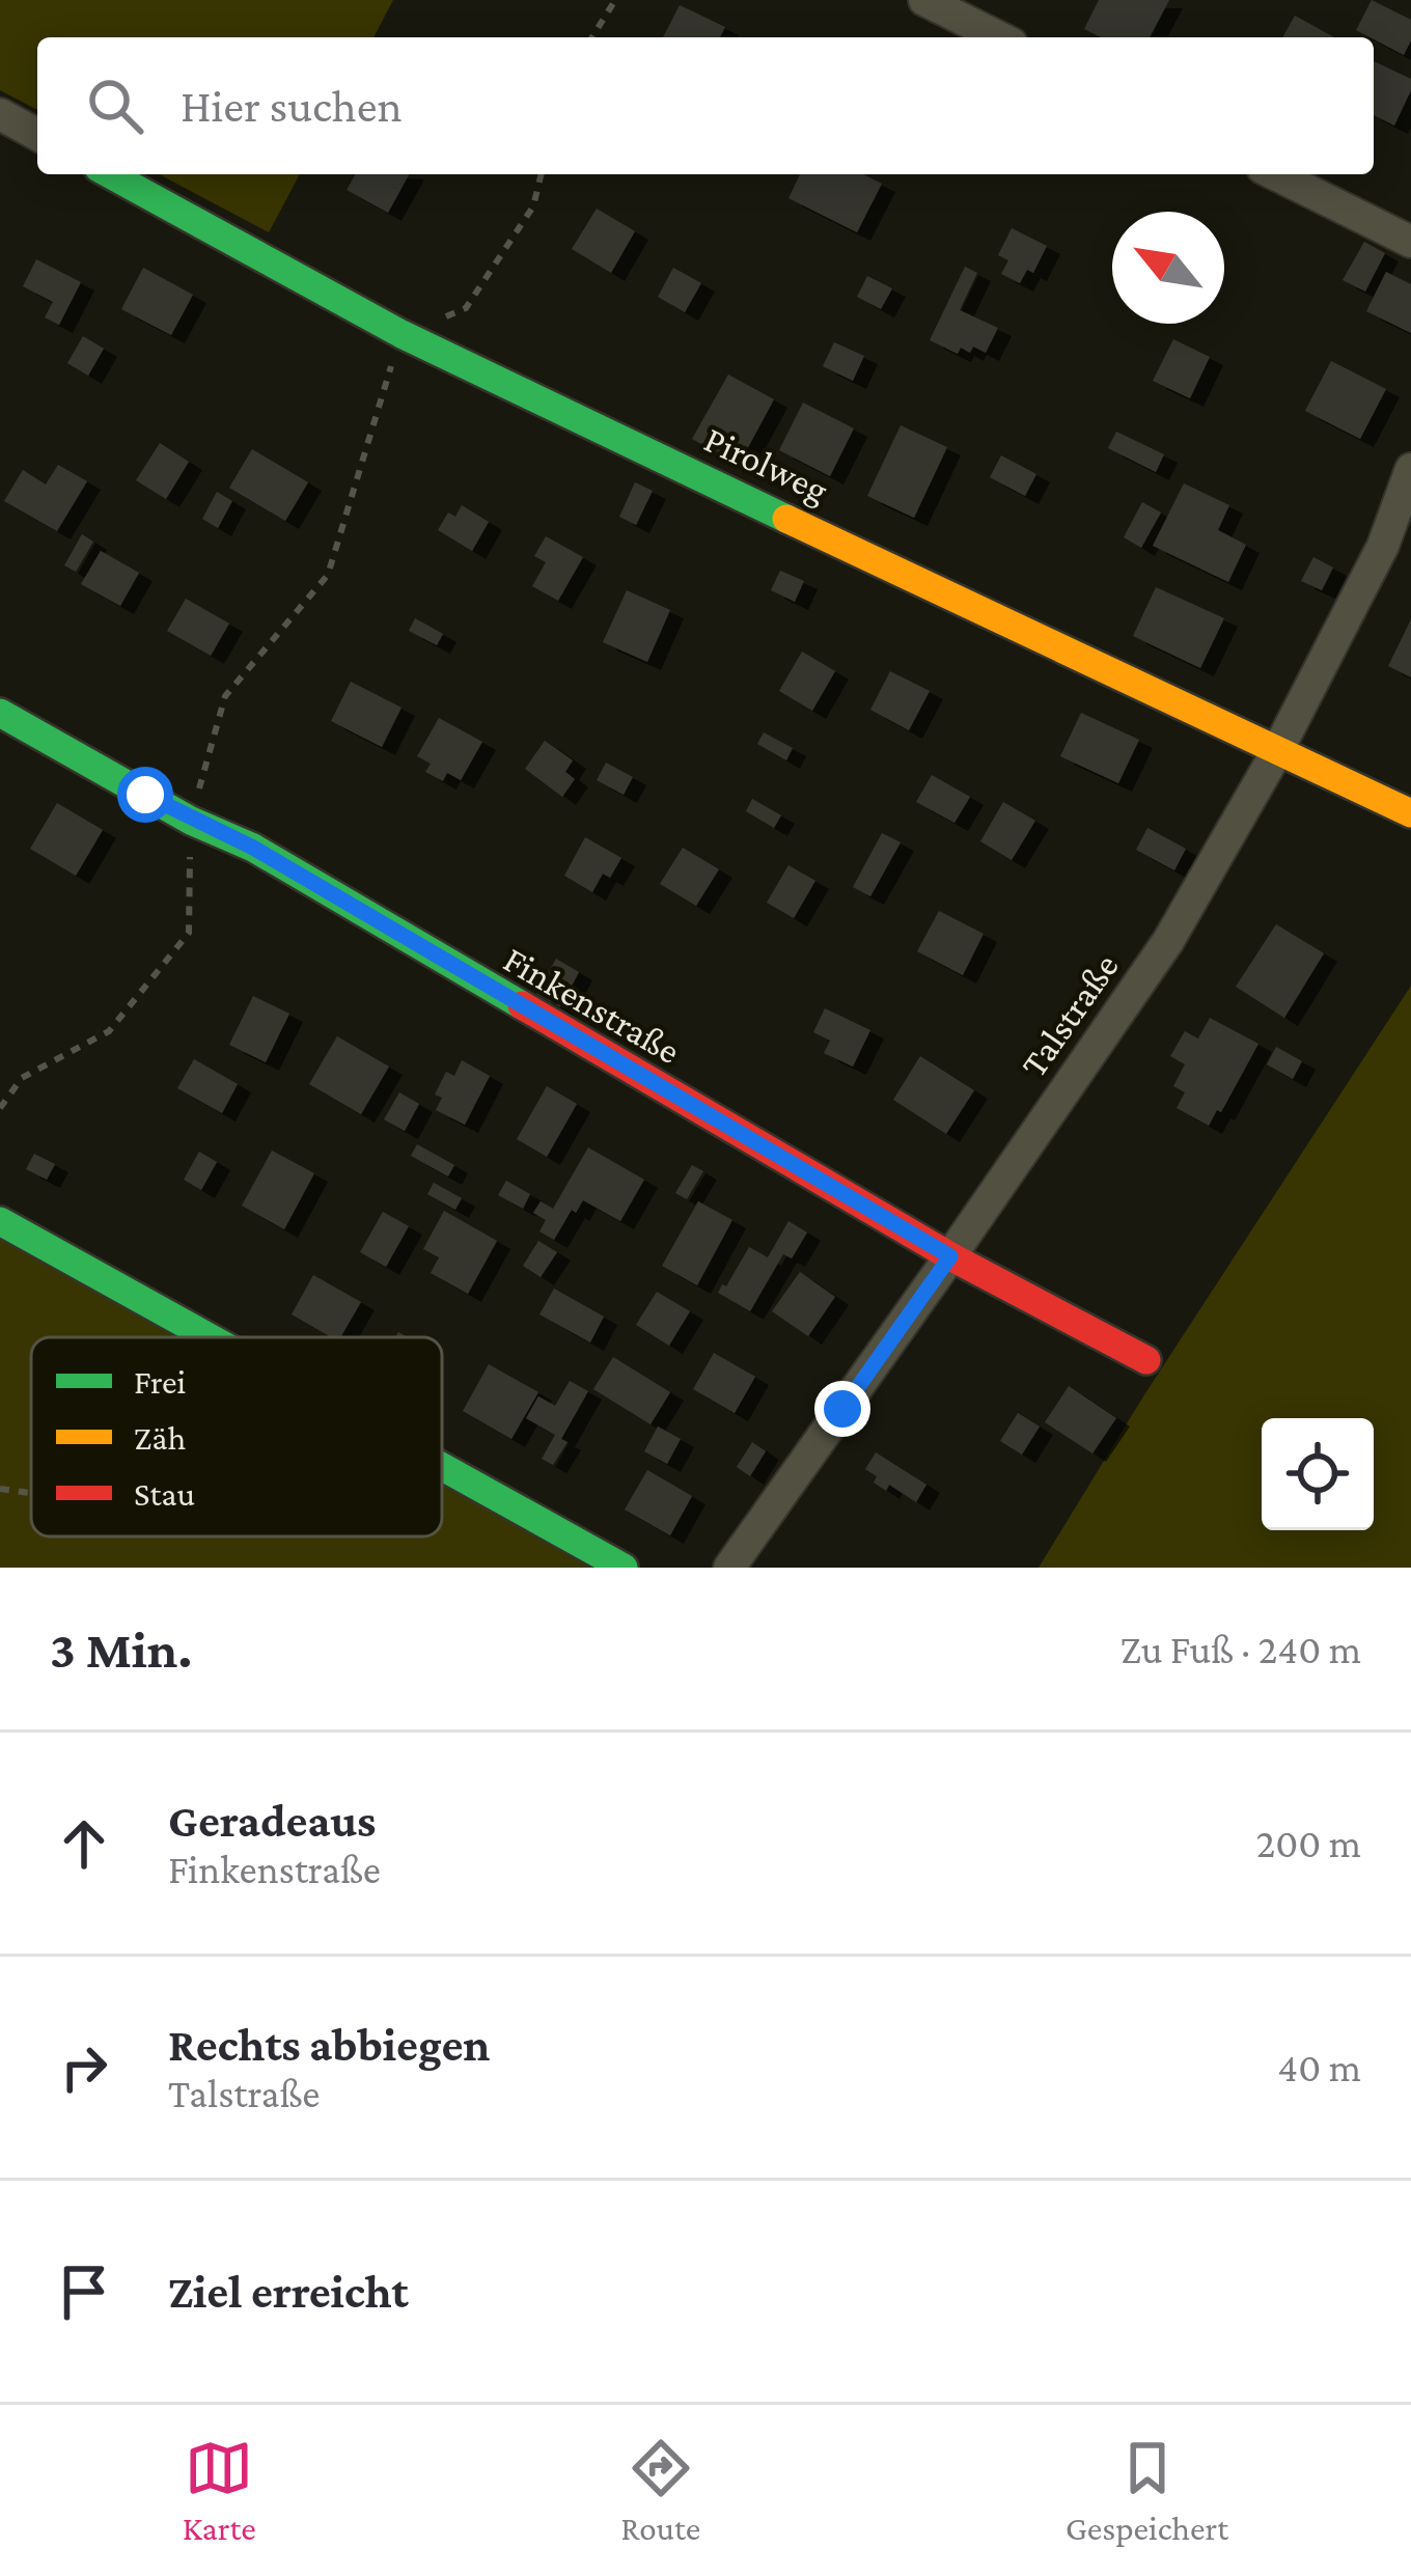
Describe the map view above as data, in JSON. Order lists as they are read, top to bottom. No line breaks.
{"streets":{"street":["Pirolweg","Finkenstraße","Talstraße"]},"crossings":[["Pirolweg","Talstraße"],["Finkenstraße","Talstraße"]],"legend":["Frei","Zäh","Stau"],"north":"top left","page":{"search":"Hier suchen","heading":["3 Min.","Zu Fuß · 240 m"],"list":[["Geradeaus","Finkenstraße","200 m"],["Rechts abbiegen","Talstraße","40 m"],"Ziel erreicht"],"nav":["Karte","Route","Gespeichert"]}}
